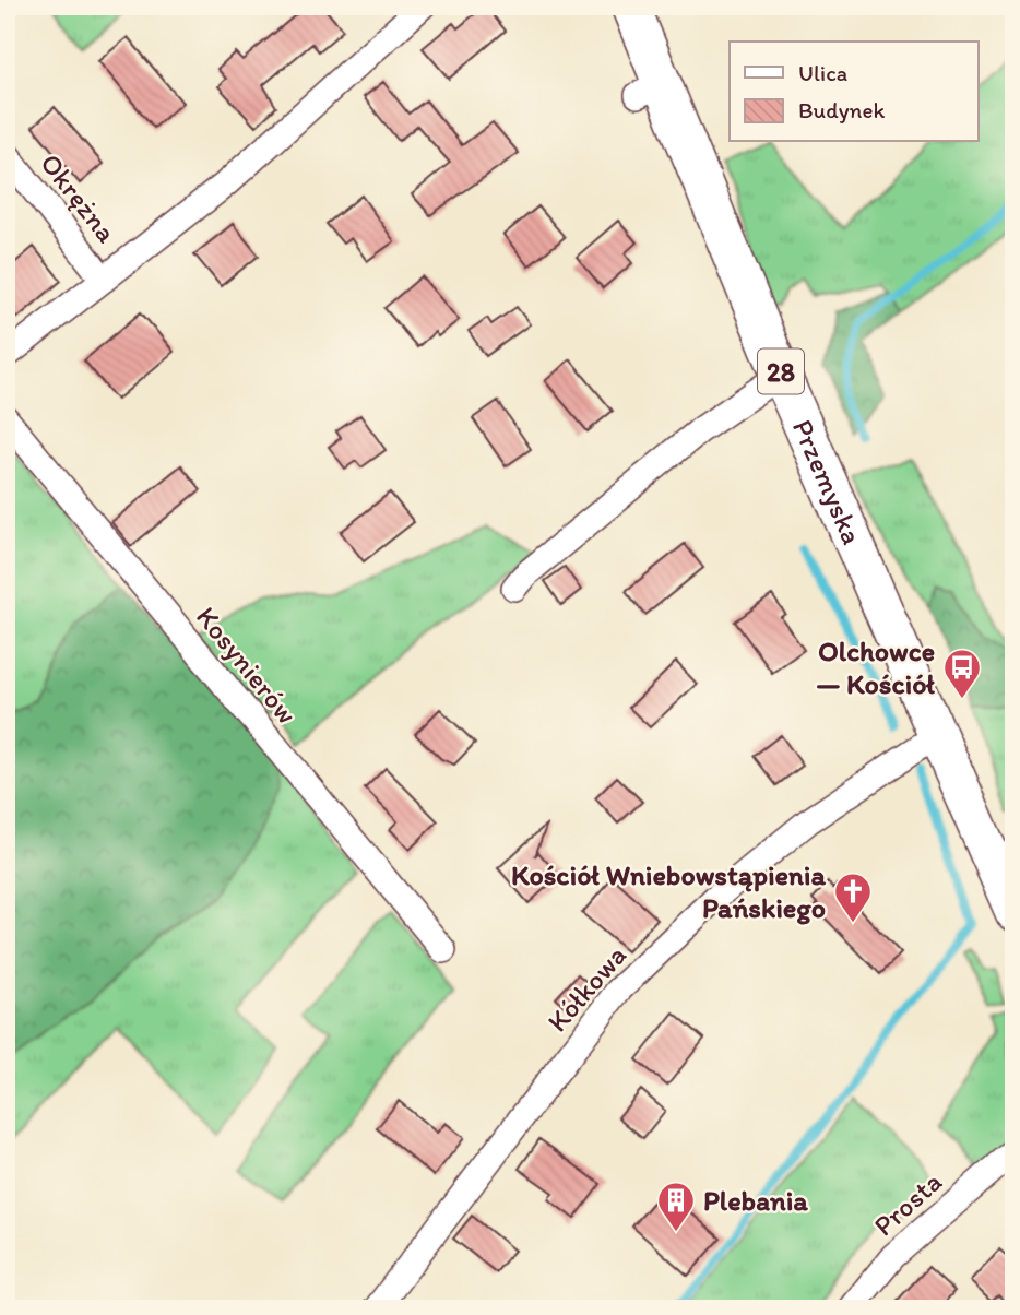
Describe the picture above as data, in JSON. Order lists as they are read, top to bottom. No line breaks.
{"streets":{"main road":["28","Przemyska"],"street":["Okrężna","Kosynierów","Kółkowa","Prosta"]},"crossings":[["Przemyska","Kółkowa"]],"places":{"bus stop":["Olchowce — Kościół"],"church":["Kościół Wniebowstąpienia Pańskiego"],"building":["Plebania"]},"legend":["Ulica","Budynek"]}
